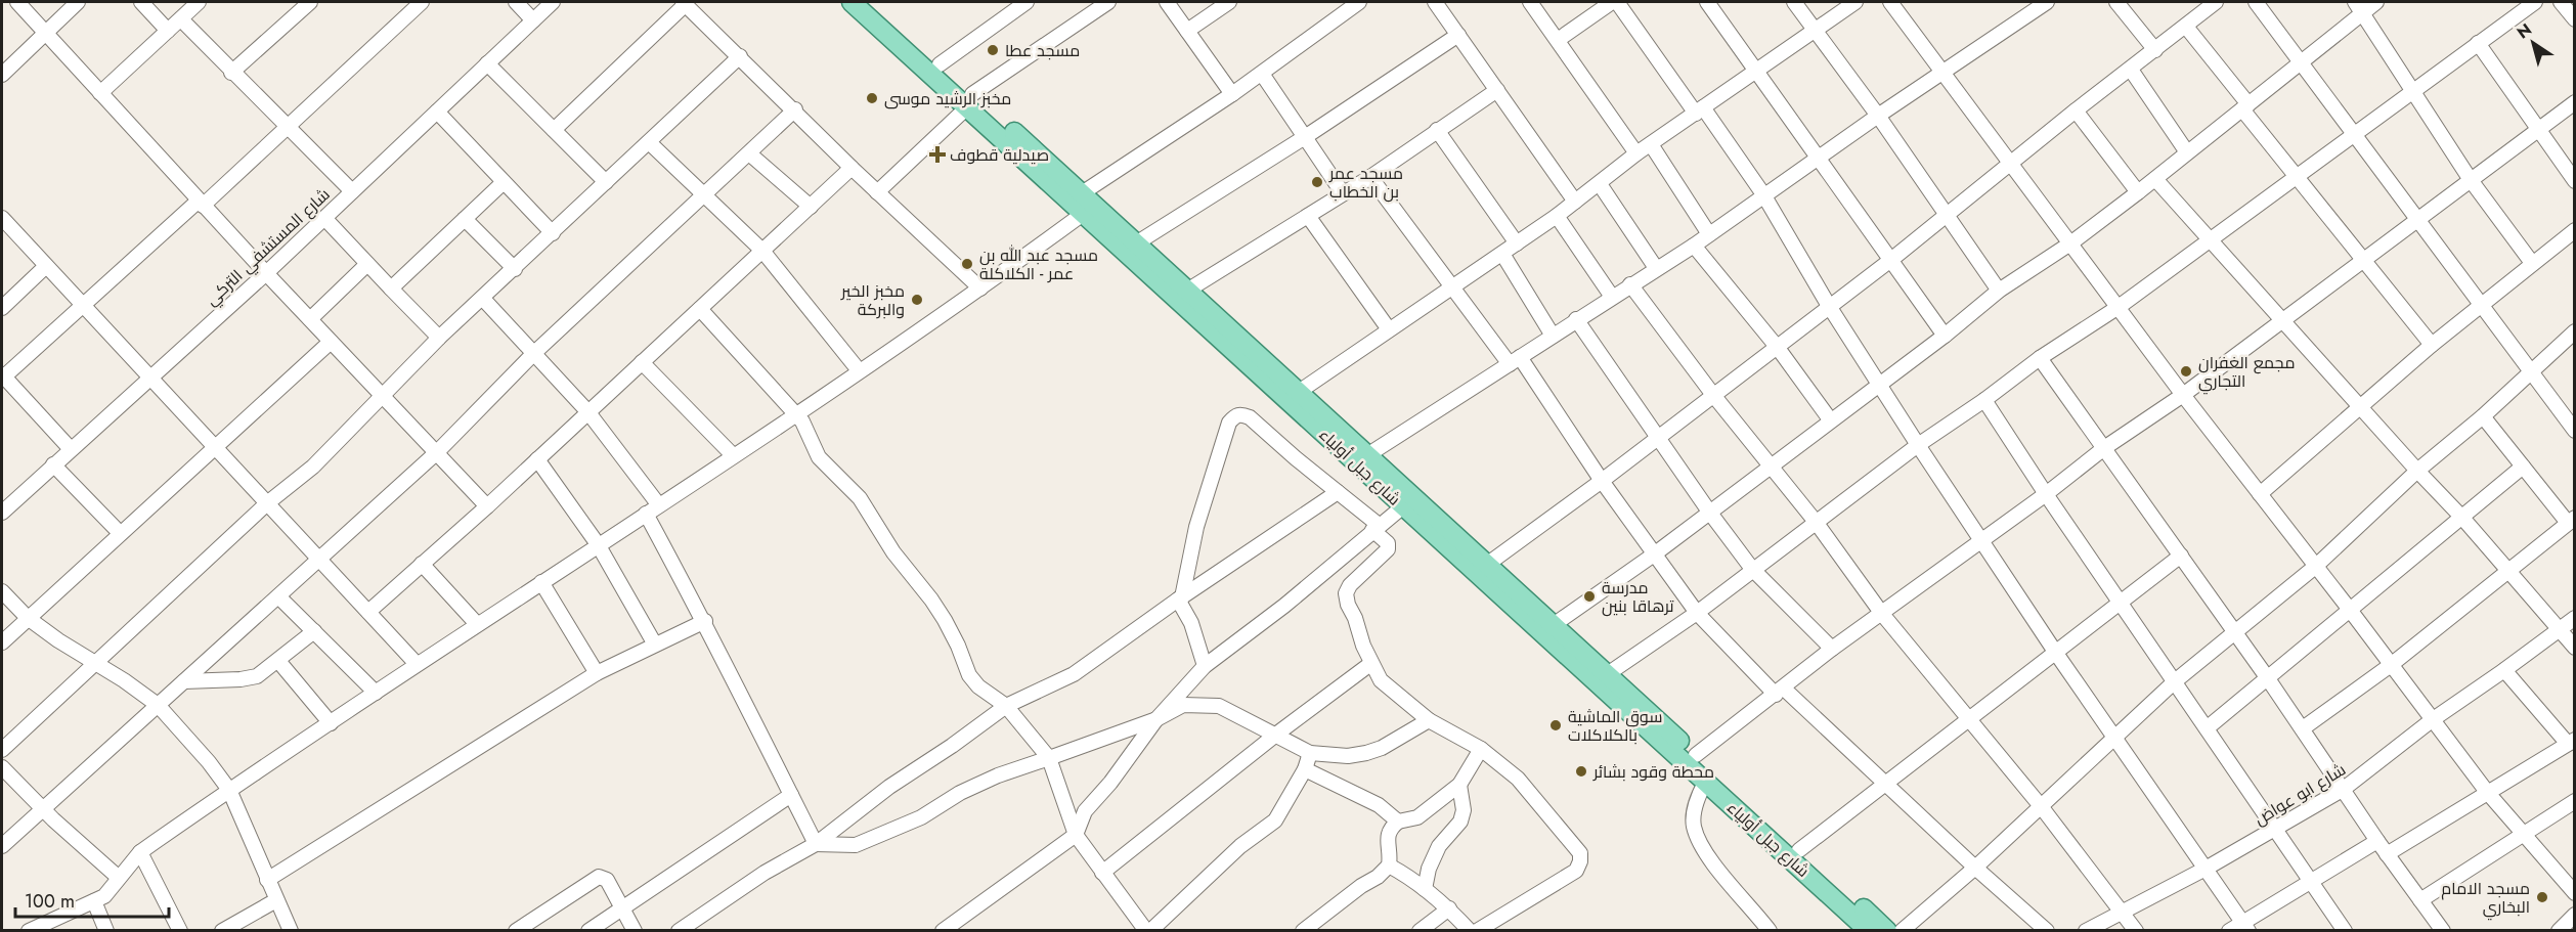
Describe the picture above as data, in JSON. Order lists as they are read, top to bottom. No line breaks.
{"streets":{"main road":["شارع جبل أولياء"],"street":["شارع المستشفي التركي","شارع ابو عواض"]},"places":{"other":["مسجد عطا","مخبز الرشيد موسى","مسجد عمر بن الخطاب","مسجد عبد الله بن عمر - الكلاكلة","مخبز الخير والبركة","مجمع الغفران التجاري","مدرسة ترهاقا بنين","سوق الماشية بالكلاكلات","محطة وقود بشائر","مسجد الامام البخاري"],"health":["صيدلية قطوف"]},"scale_bar":"100 m","north":"top left"}
